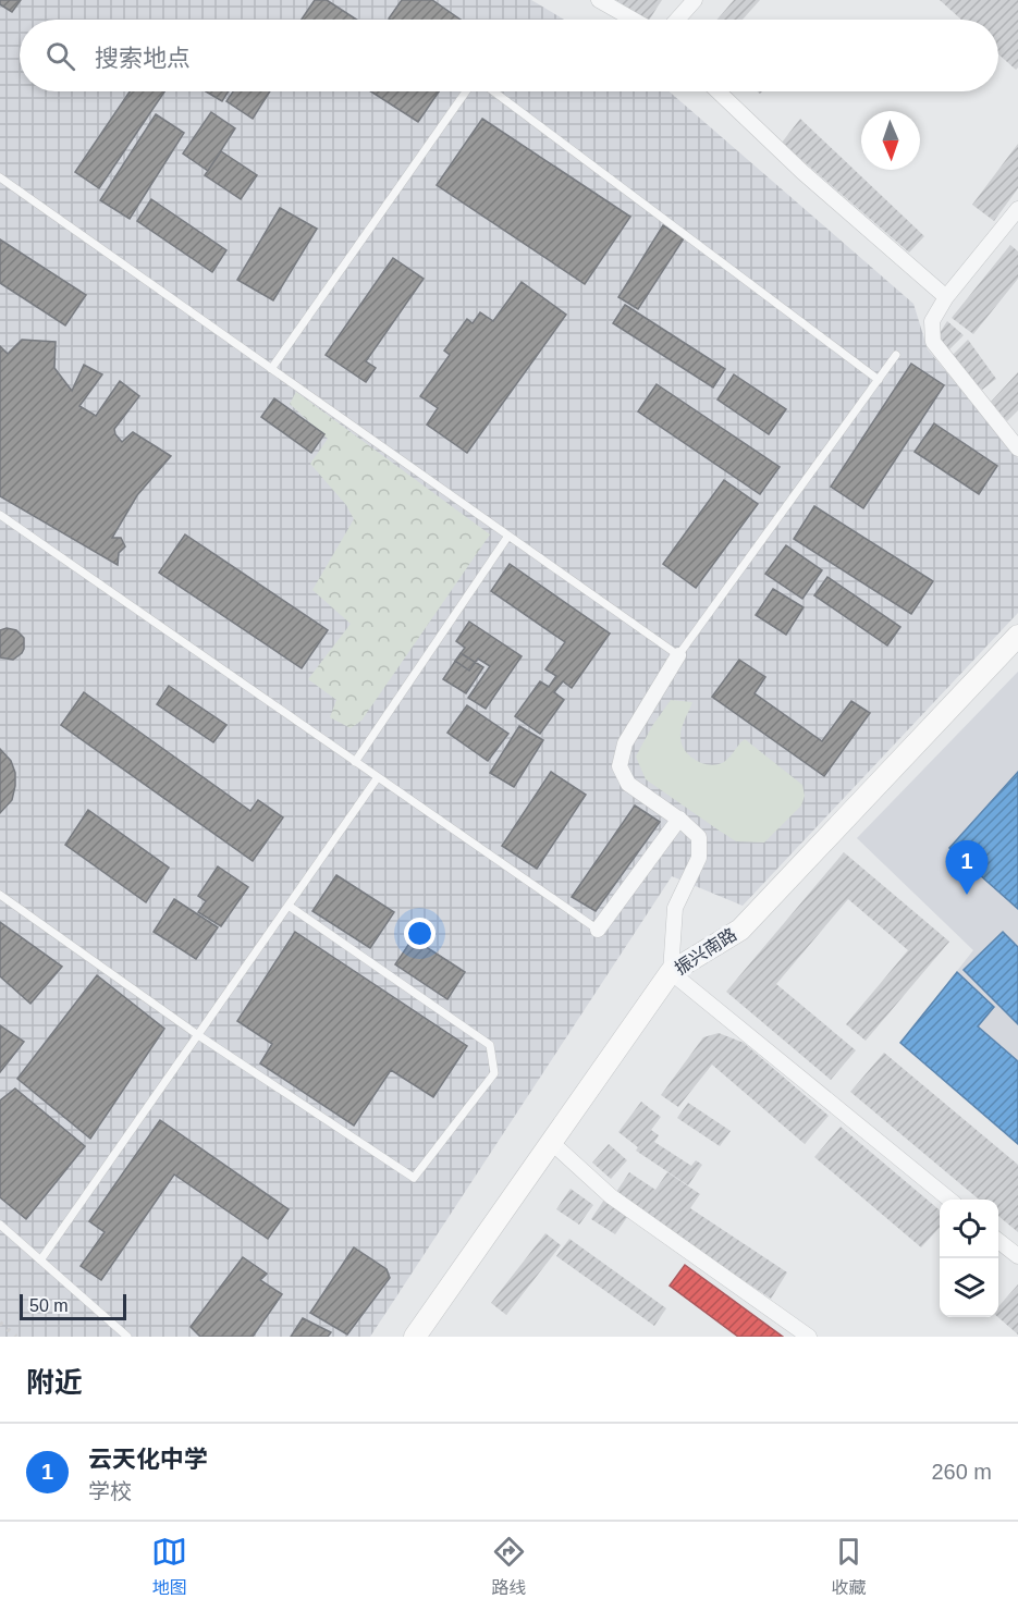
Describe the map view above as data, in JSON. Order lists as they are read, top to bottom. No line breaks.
{"streets":{"main road":["振兴南路"]},"scale_bar":"50 m","north":"bottom","page":{"search":"搜索地点","pins":"1","scale":"50 m","heading":"附近","list":[{"mark":"1","name":"云天化中学","note":"学校","value":"260 m"}],"nav":["地图","路线","收藏"]}}
